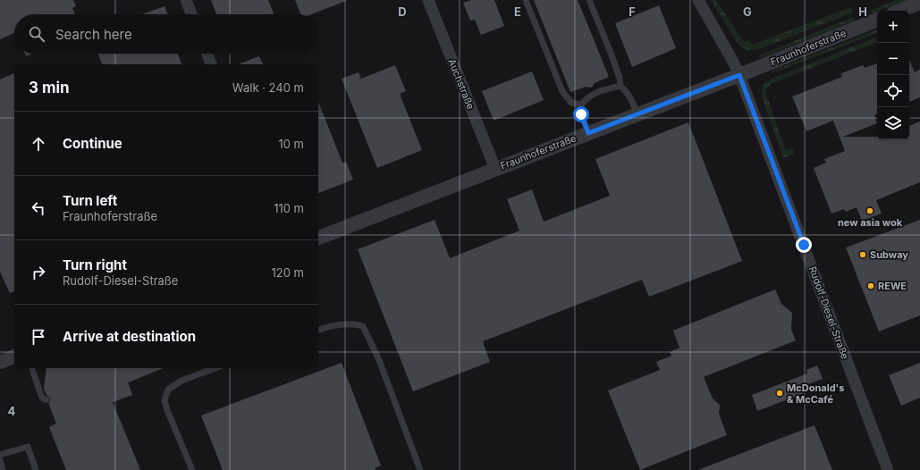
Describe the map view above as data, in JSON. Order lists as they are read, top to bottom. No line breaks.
{"streets":{"street":["Fraunhoferstraße","Auchstraße","Rudolf-Diesel-Straße"]},"crossings":[["Fraunhoferstraße","Auchstraße"],["Fraunhoferstraße","Rudolf-Diesel-Straße"]],"places":["new asia wok","Subway","REWE","McDonald's & McCafé"],"page":{"map_buttons":["+","−"],"search":"Search here","heading":["3 min","Walk · 240 m"],"list":[["Continue","10 m"],["Turn left","Fraunhoferstraße","110 m"],["Turn right","Rudolf-Diesel-Straße","120 m"],"Arrive at destination"]},"grid":{"columns":["D","E","F","G","H"],"rows":["4"]}}
